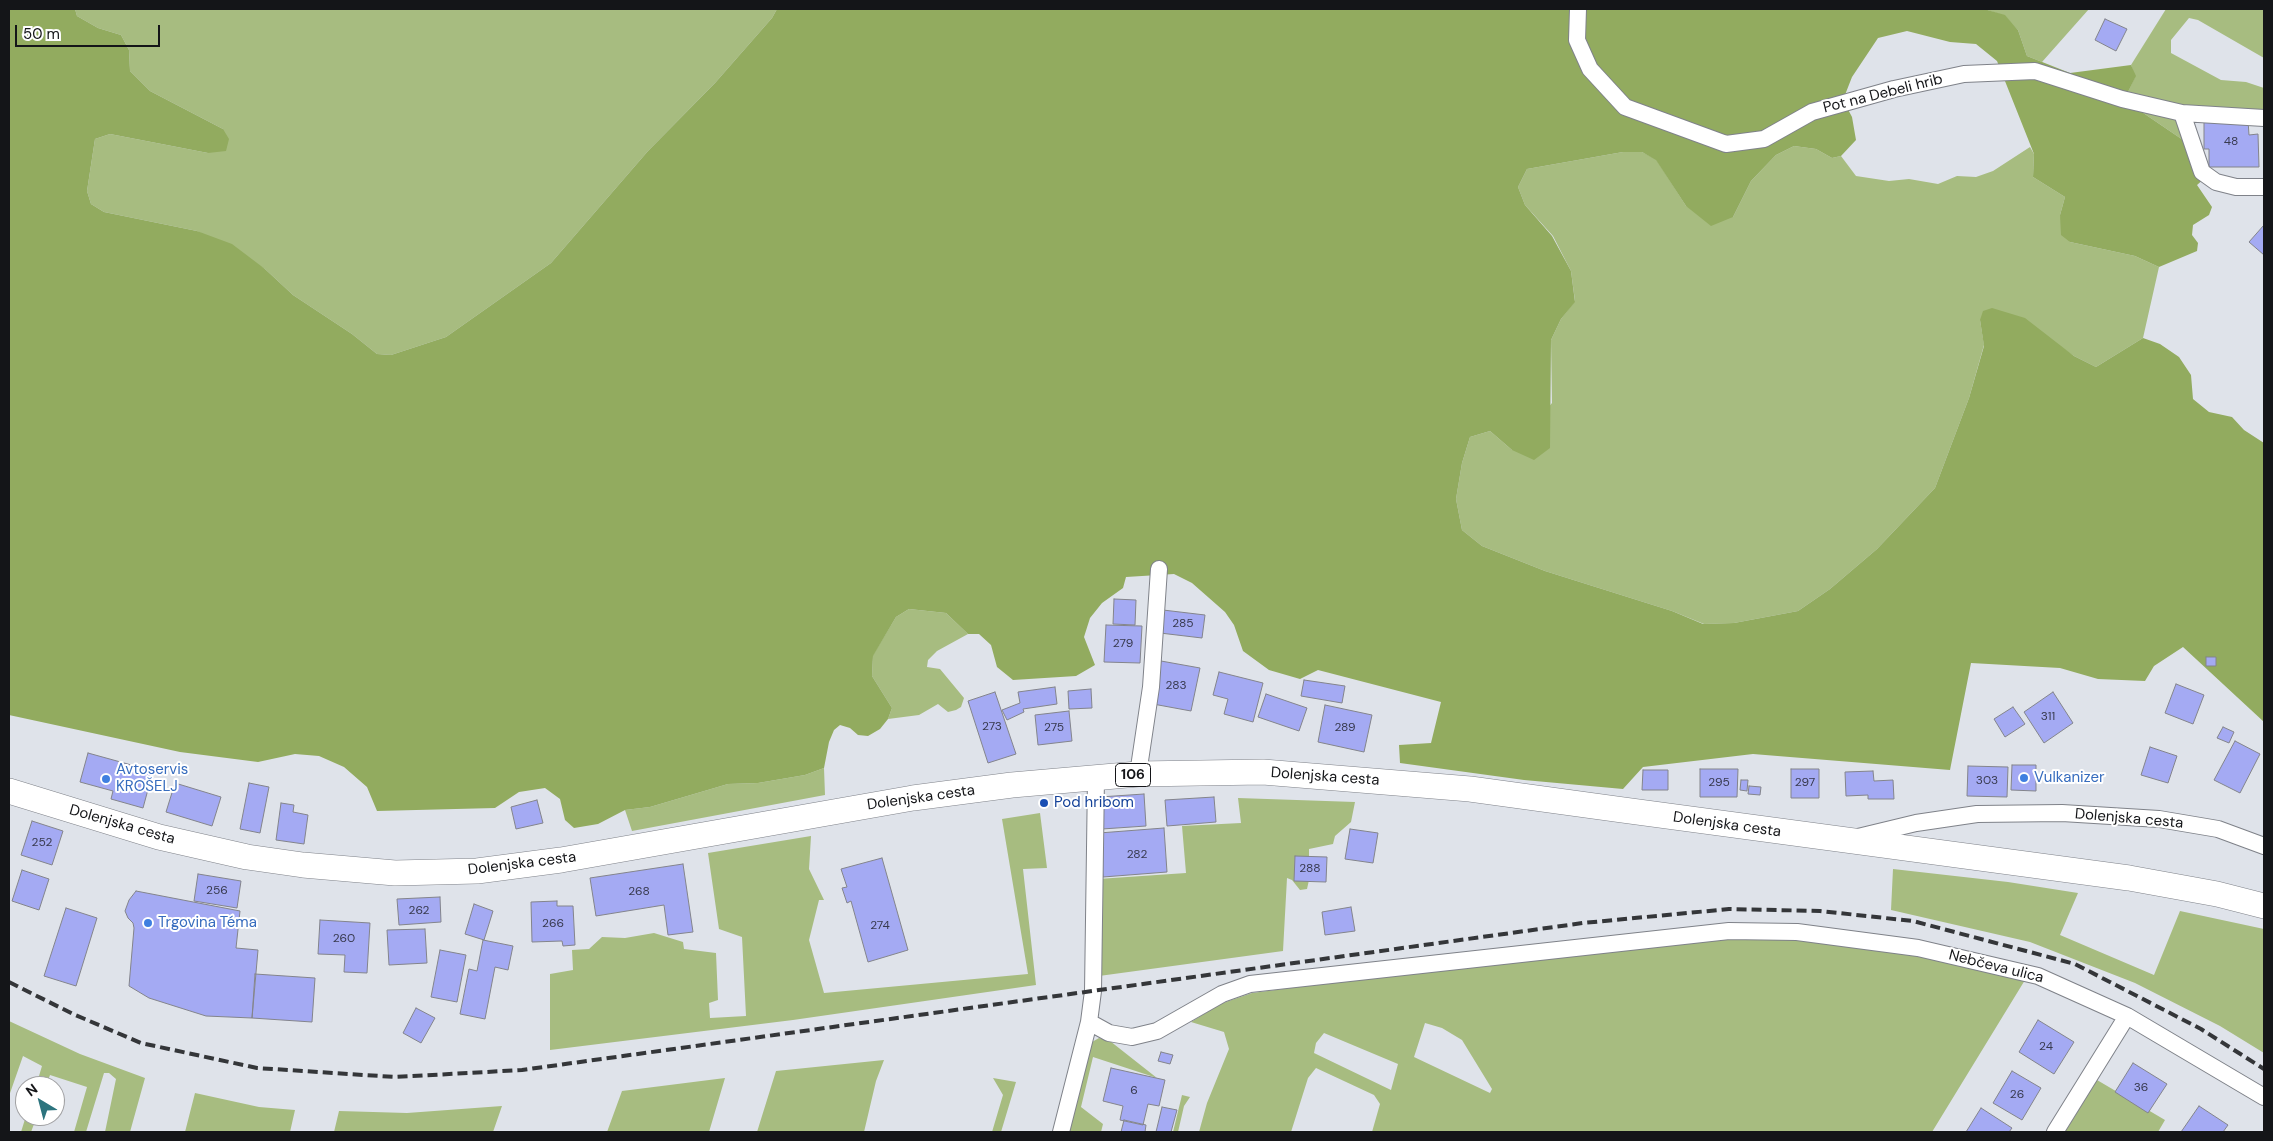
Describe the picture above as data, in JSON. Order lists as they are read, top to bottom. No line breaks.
{"streets":{"main road":["106","Dolenjska cesta"],"street":["Pot na Debeli hrib","Nebčeva ulica"]},"places":["Vulkanizer","Avtoservis KROŠELJ","Pod hribom","Trgovina Téma"],"house_numbers":["48","285","279","283","311","273","275","289","303","295","297","252","282","288","256","268","262","266","274","260","24","36","6","26"],"scale_bar":"50 m","north":"top left"}
